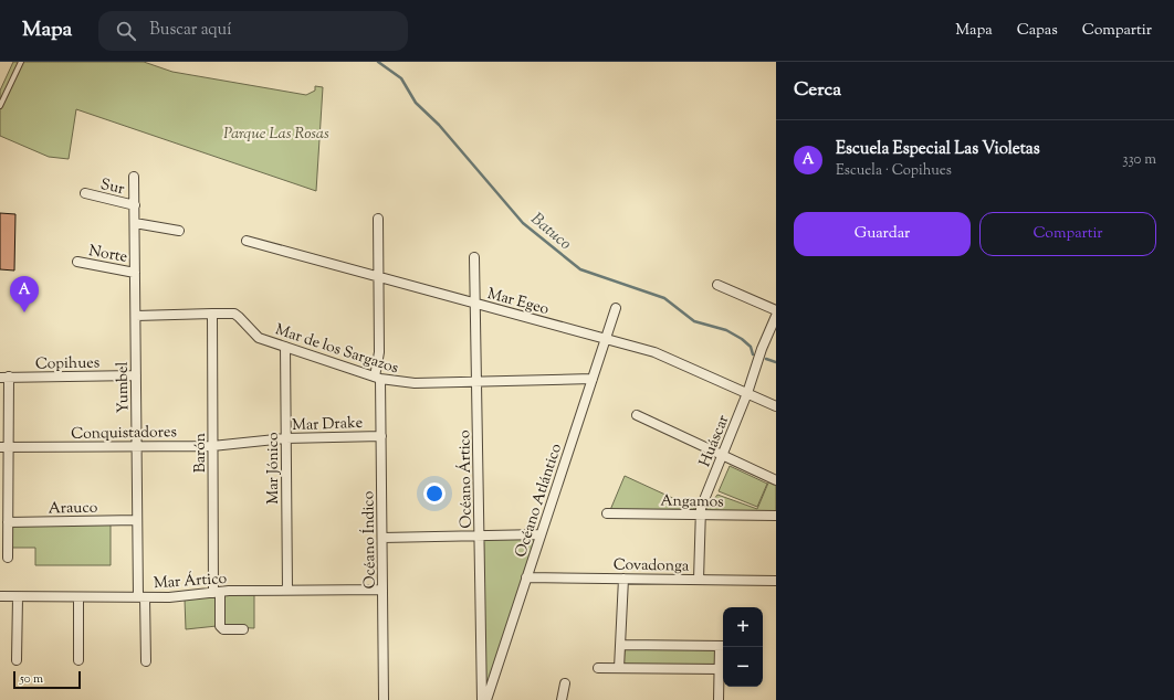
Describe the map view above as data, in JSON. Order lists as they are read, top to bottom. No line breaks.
{"streets":{"street":["Sur","Norte","Mar Egeo","Mar de los Sargazos","Copihues","Yumbel","Mar Drake","Conquistadores","Huáscar","Barón","Mar Jónico","Océano Ártico","Océano Atlántico","Angamos","Arauco","Océano Índico","Covadonga","Mar Ártico"]},"crossings":[["Sur","Yumbel"],["Norte","Yumbel"],["Mar Egeo","Huáscar"],["Mar Egeo","Océano Ártico"],["Mar Egeo","Océano Atlántico"],["Mar Egeo","Océano Índico"],["Mar de los Sargazos","Yumbel"],["Mar de los Sargazos","Barón"],["Mar de los Sargazos","Mar Jónico"],["Mar de los Sargazos","Océano Ártico"],["Mar de los Sargazos","Océano Atlántico"],["Mar de los Sargazos","Océano Índico"],["Copihues","Yumbel"],["Yumbel","Conquistadores"],["Yumbel","Arauco"],["Yumbel","Mar Ártico"],["Mar Drake","Conquistadores"],["Mar Drake","Mar Jónico"],["Mar Drake","Océano Índico"],["Conquistadores","Barón"],["Huáscar","Angamos"],["Huáscar","Covadonga"],["Barón","Mar Ártico"],["Mar Jónico","Mar Ártico"],["Océano Atlántico","Covadonga"],["Océano Índico","Mar Ártico"]],"water":["Batuco"],"parks":["Parque Las Rosas"],"scale_bar":"50 m","page":{"header":"Mapa","search":"Buscar aquí","nav":["Mapa","Capas","Compartir"],"heading":"Cerca","list":[{"mark":"A","name":"Escuela Especial Las Violetas","note":"Escuela · Copihues","value":"330 m"}],"buttons":["Guardar","Compartir"],"pins":"A","map_buttons":["+","−"],"scale":"50 m"}}
